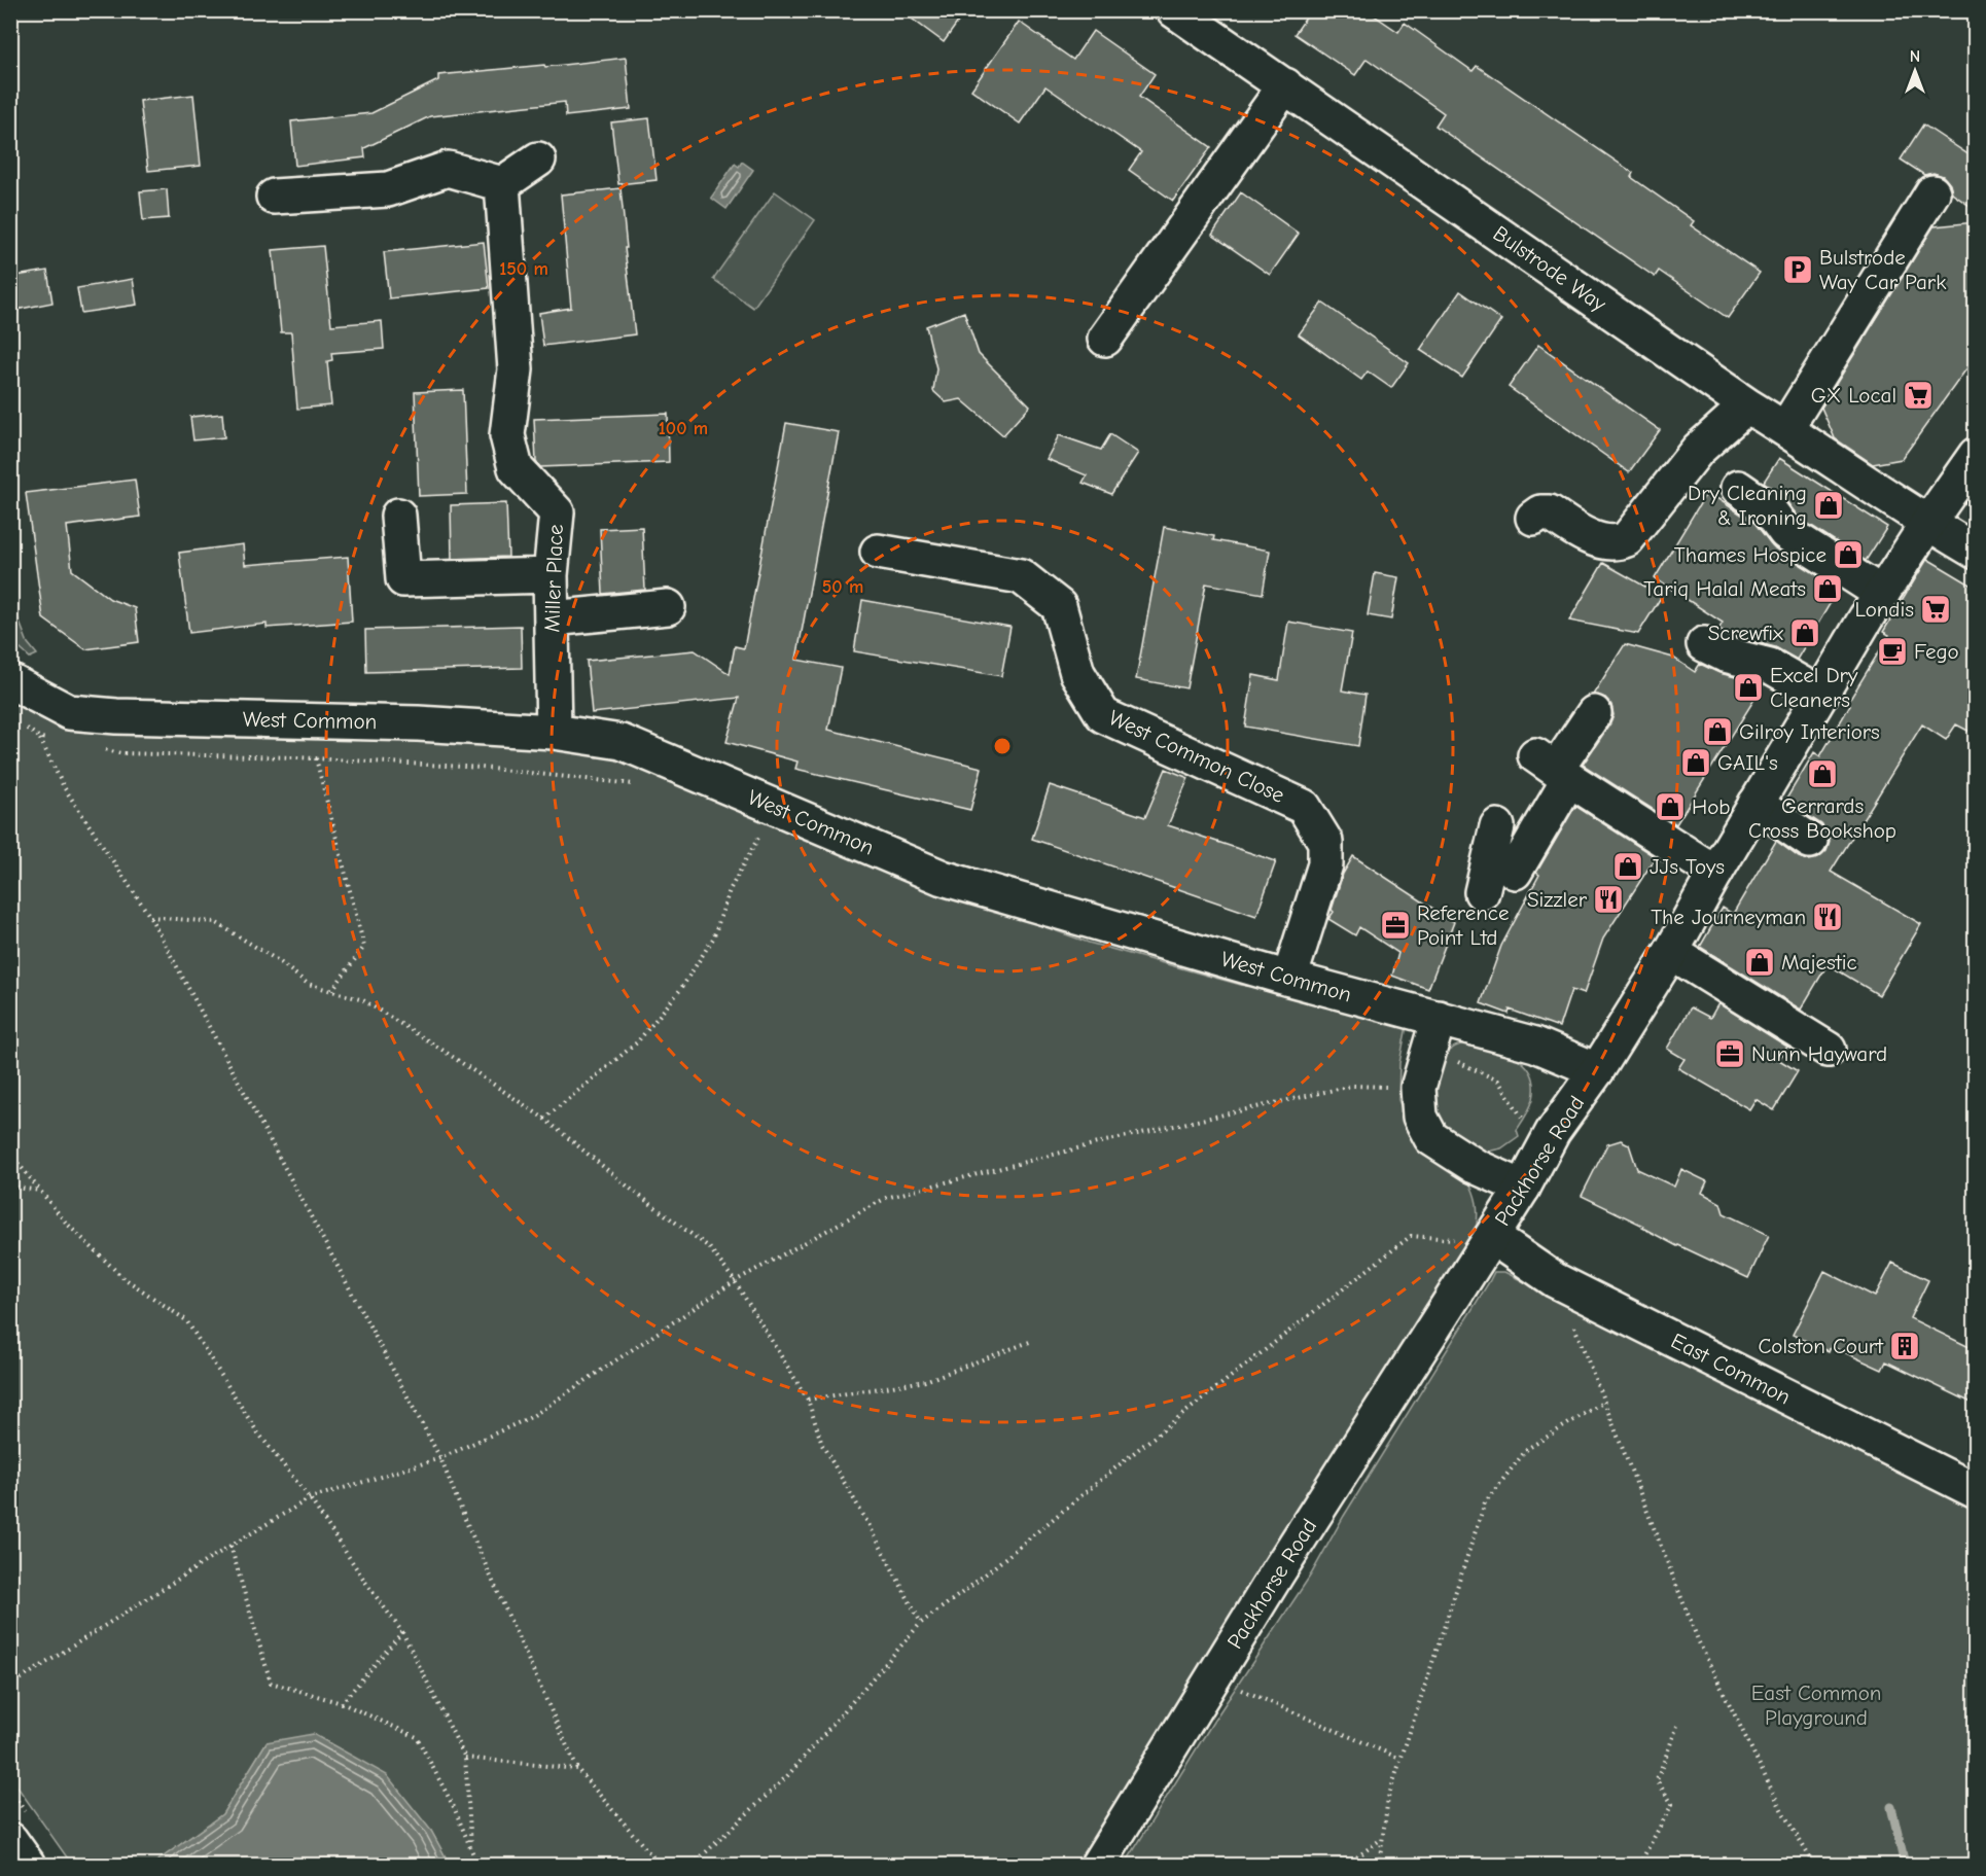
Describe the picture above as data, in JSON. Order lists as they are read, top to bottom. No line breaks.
{"streets":{"street":["Bulstrode Way","Miller Place","West Common","West Common Close","Packhorse Road","East Common"]},"crossings":[["Bulstrode Way","Packhorse Road"],["Miller Place","West Common"],["West Common","West Common Close"],["West Common","Packhorse Road"],["Packhorse Road","East Common"]],"parks":["East Common Playground"],"places":{"parking":["Bulstrode Way Car Park"],"supermarket":["GX Local","Londis"],"shop":["Dry Cleaning & Ironing","Thames Hospice","Tariq Halal Meats","Screwfix","Excel Dry Cleaners","Gilroy Interiors","GAIL's","Gerrards Cross Bookshop","Hob","JJs Toys","Majestic"],"cafe":["Fego"],"restaurant":["Sizzler","The Journeyman"],"office":["Reference Point Ltd","Nunn Hayward"],"building":["Colston Court"]},"north":"top","rings":["150 m","100 m","50 m"]}
